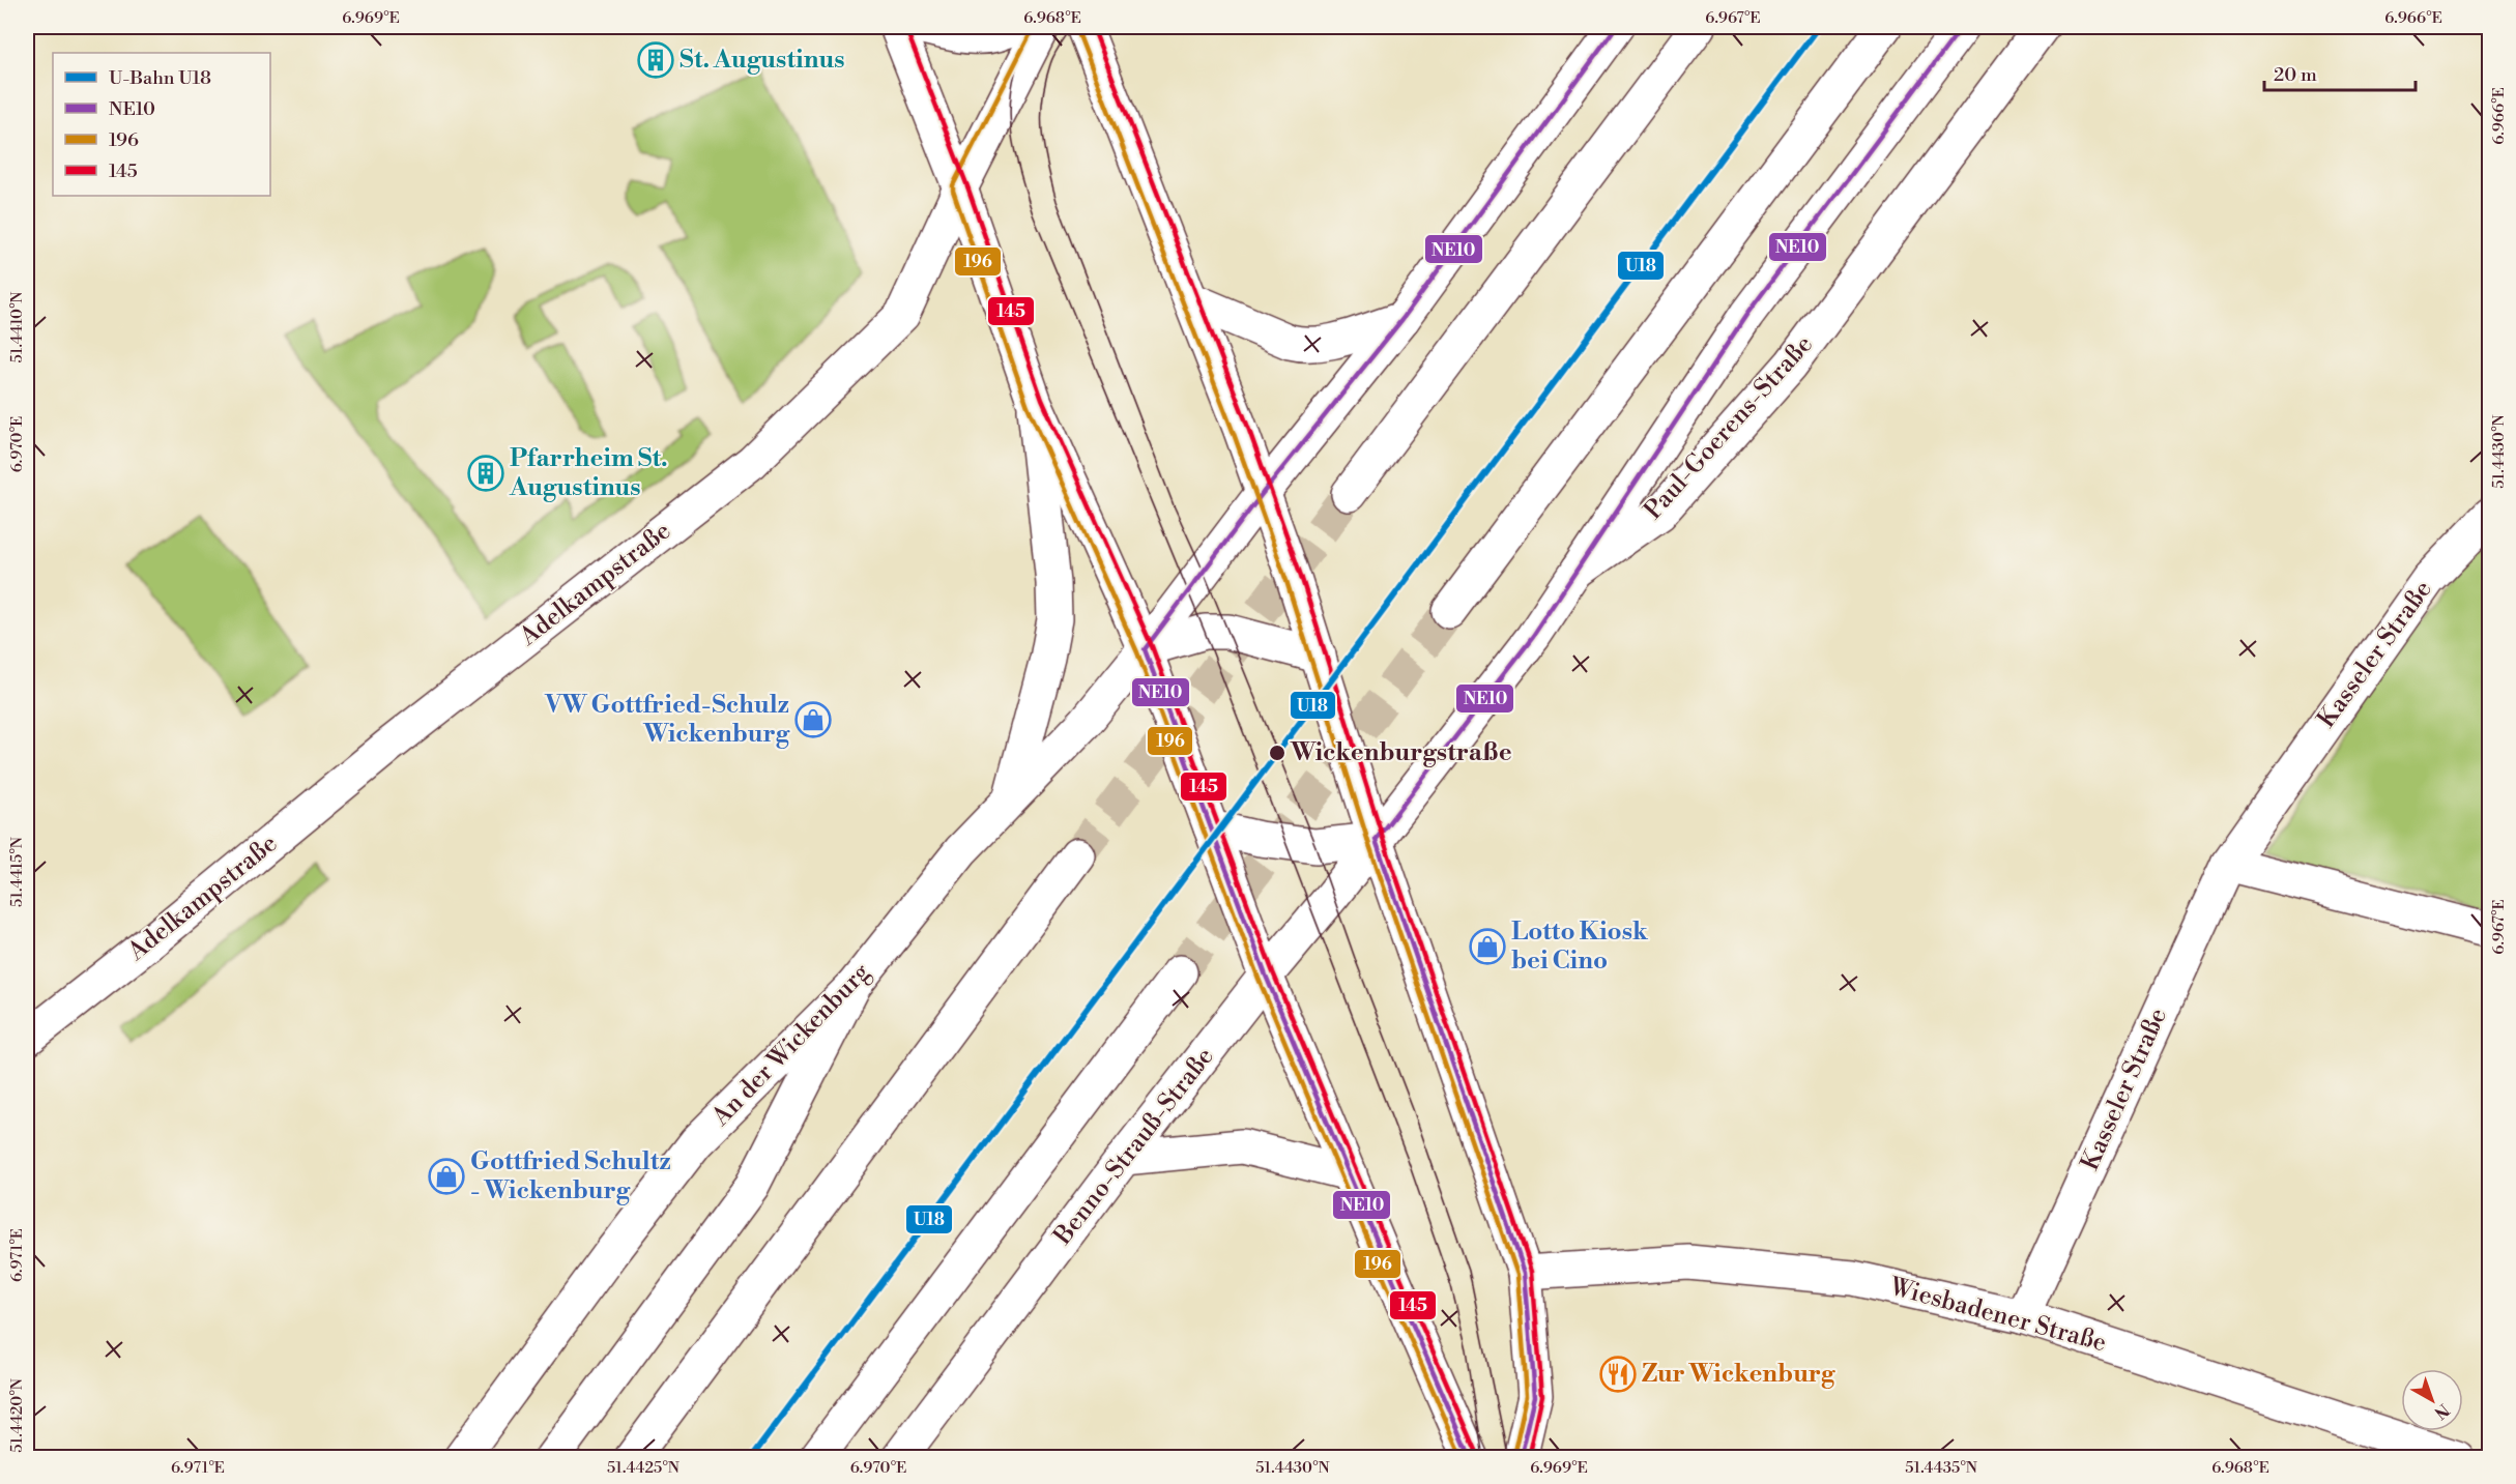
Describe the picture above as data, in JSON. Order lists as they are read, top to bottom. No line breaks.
{"streets":{"main road":["Paul-Goerens-Straße","Adelkampstraße","Kasseler Straße","An der Wickenburg","Benno-Strauß-Straße","Wiesbadener Straße"]},"crossings":[["Paul-Goerens-Straße","Benno-Strauß-Straße"],["Kasseler Straße","Wiesbadener Straße"]],"places":{"building":["St. Augustinus","Pfarrheim St. Augustinus"],"shop":["VW Gottfried-Schulz Wickenburg","Lotto Kiosk bei Cino","Gottfried Schultz - Wickenburg"],"other":["Wickenburgstraße"],"restaurant":["Zur Wickenburg"]},"lines":["metro line U18","transit line NE10","transit line 196","transit line 145"],"legend":["U-Bahn U18","NE10","196","145"],"scale_bar":"20 m","north":"bottom right","coordinates":["6.969°E","6.968°E","6.967°E","6.966°E","51.4410°N","6.970°E","51.4430°N","51.4415°N","6.971°E","51.4420°N","51.4425°N","51.4435°N"]}
